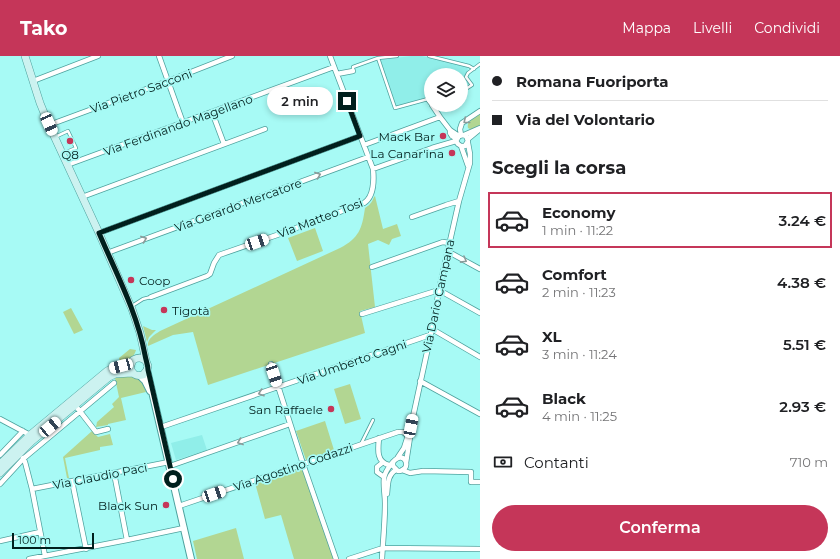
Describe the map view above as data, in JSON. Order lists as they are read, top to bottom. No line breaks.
{"streets":{"street":["Via Pietro Sacconi","Via Ferdinando Magellano","Via Gerardo Mercatore","Via Matteo Tosi","Via Dario Campana","Via Umberto Cagni","Via Agostino Codazzi","Via Claudio Paci"]},"crossings":[["Via Ferdinando Magellano","Via Matteo Tosi"],["Via Gerardo Mercatore","Via Matteo Tosi"],["Via Dario Campana","Via Umberto Cagni"],["Via Dario Campana","Via Agostino Codazzi"]],"one_way":["Via Umberto Cagni","Via Claudio Paci"],"places":["Mack Bar","Q8","La Canar'ina","Coop","Tigotà","San Raffaele","Black Sun"],"scale_bar":"100 m","page":{"header":"Tako","nav":["Mappa","Livelli","Condividi"],"banner":["Romana Fuoriporta","Via del Volontario"],"bubble":"2 min","heading":"Scegli la corsa","list":[{"name":"Economy","note":"1 min · 11:22","value":"3.24 €"},{"name":"Comfort","note":"2 min · 11:23","value":"4.38 €"},{"name":"XL","note":"3 min · 11:24","value":"5.51 €"},{"name":"Black","note":"4 min · 11:25","value":"2.93 €"}],"pay":["Contanti","710 m"],"buttons":"Conferma","scale":"100 m"}}
